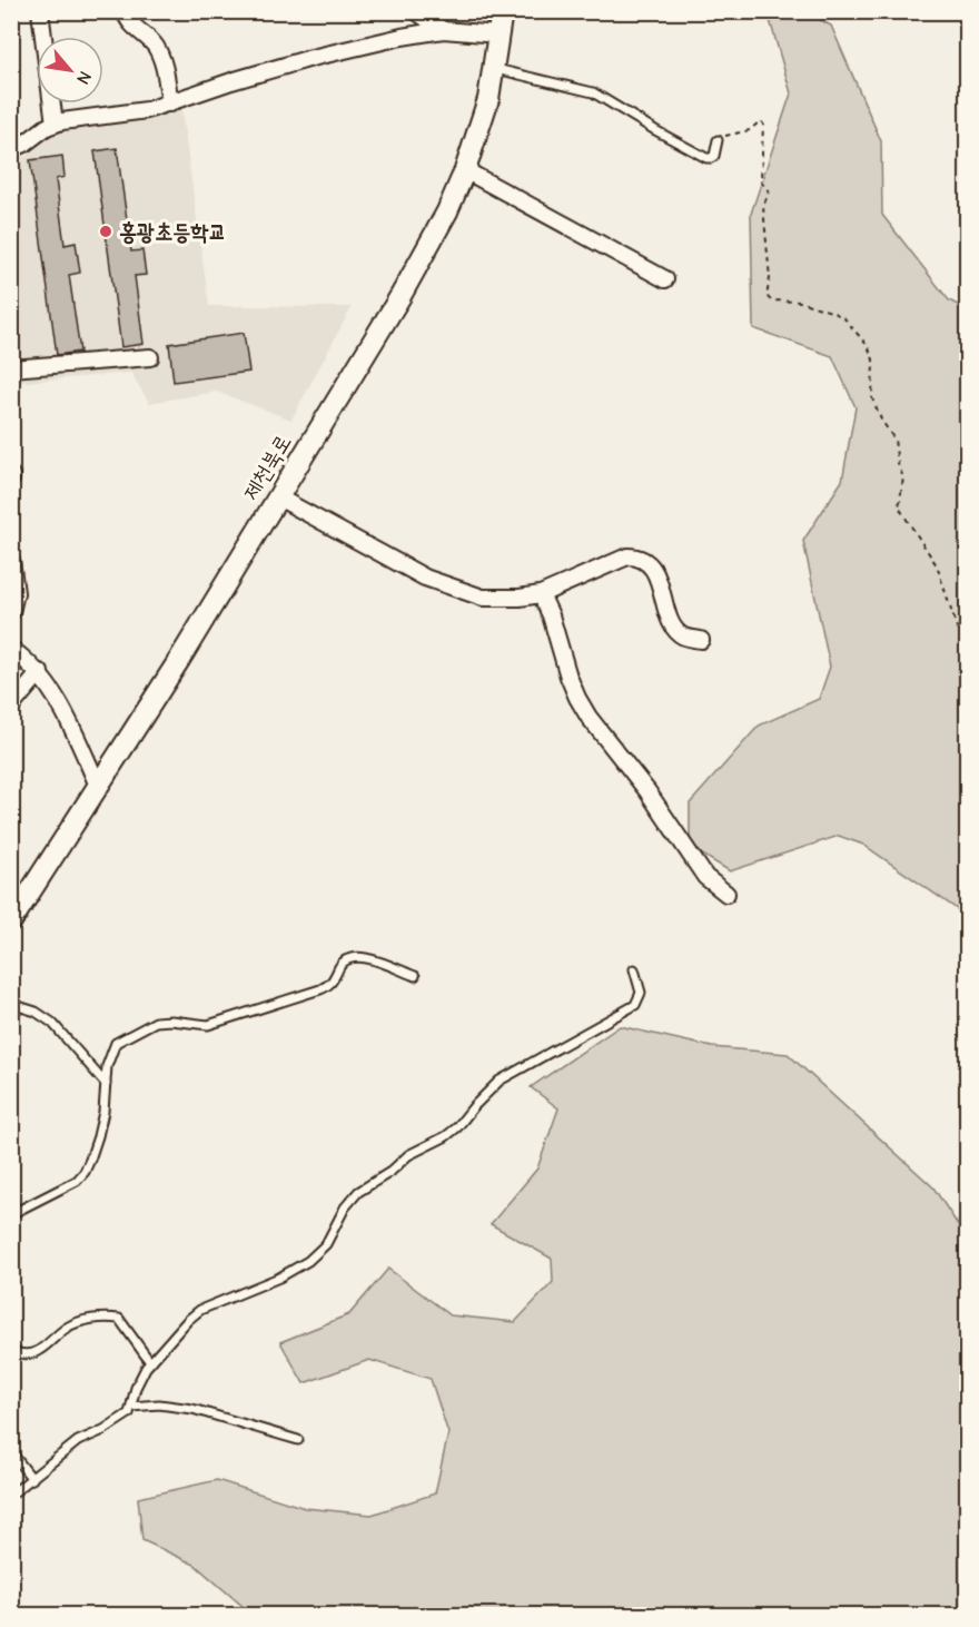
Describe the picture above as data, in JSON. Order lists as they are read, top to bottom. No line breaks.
{"streets":{"street":["제천북로"]},"places":["홍광초등학교"],"north":"bottom right"}
